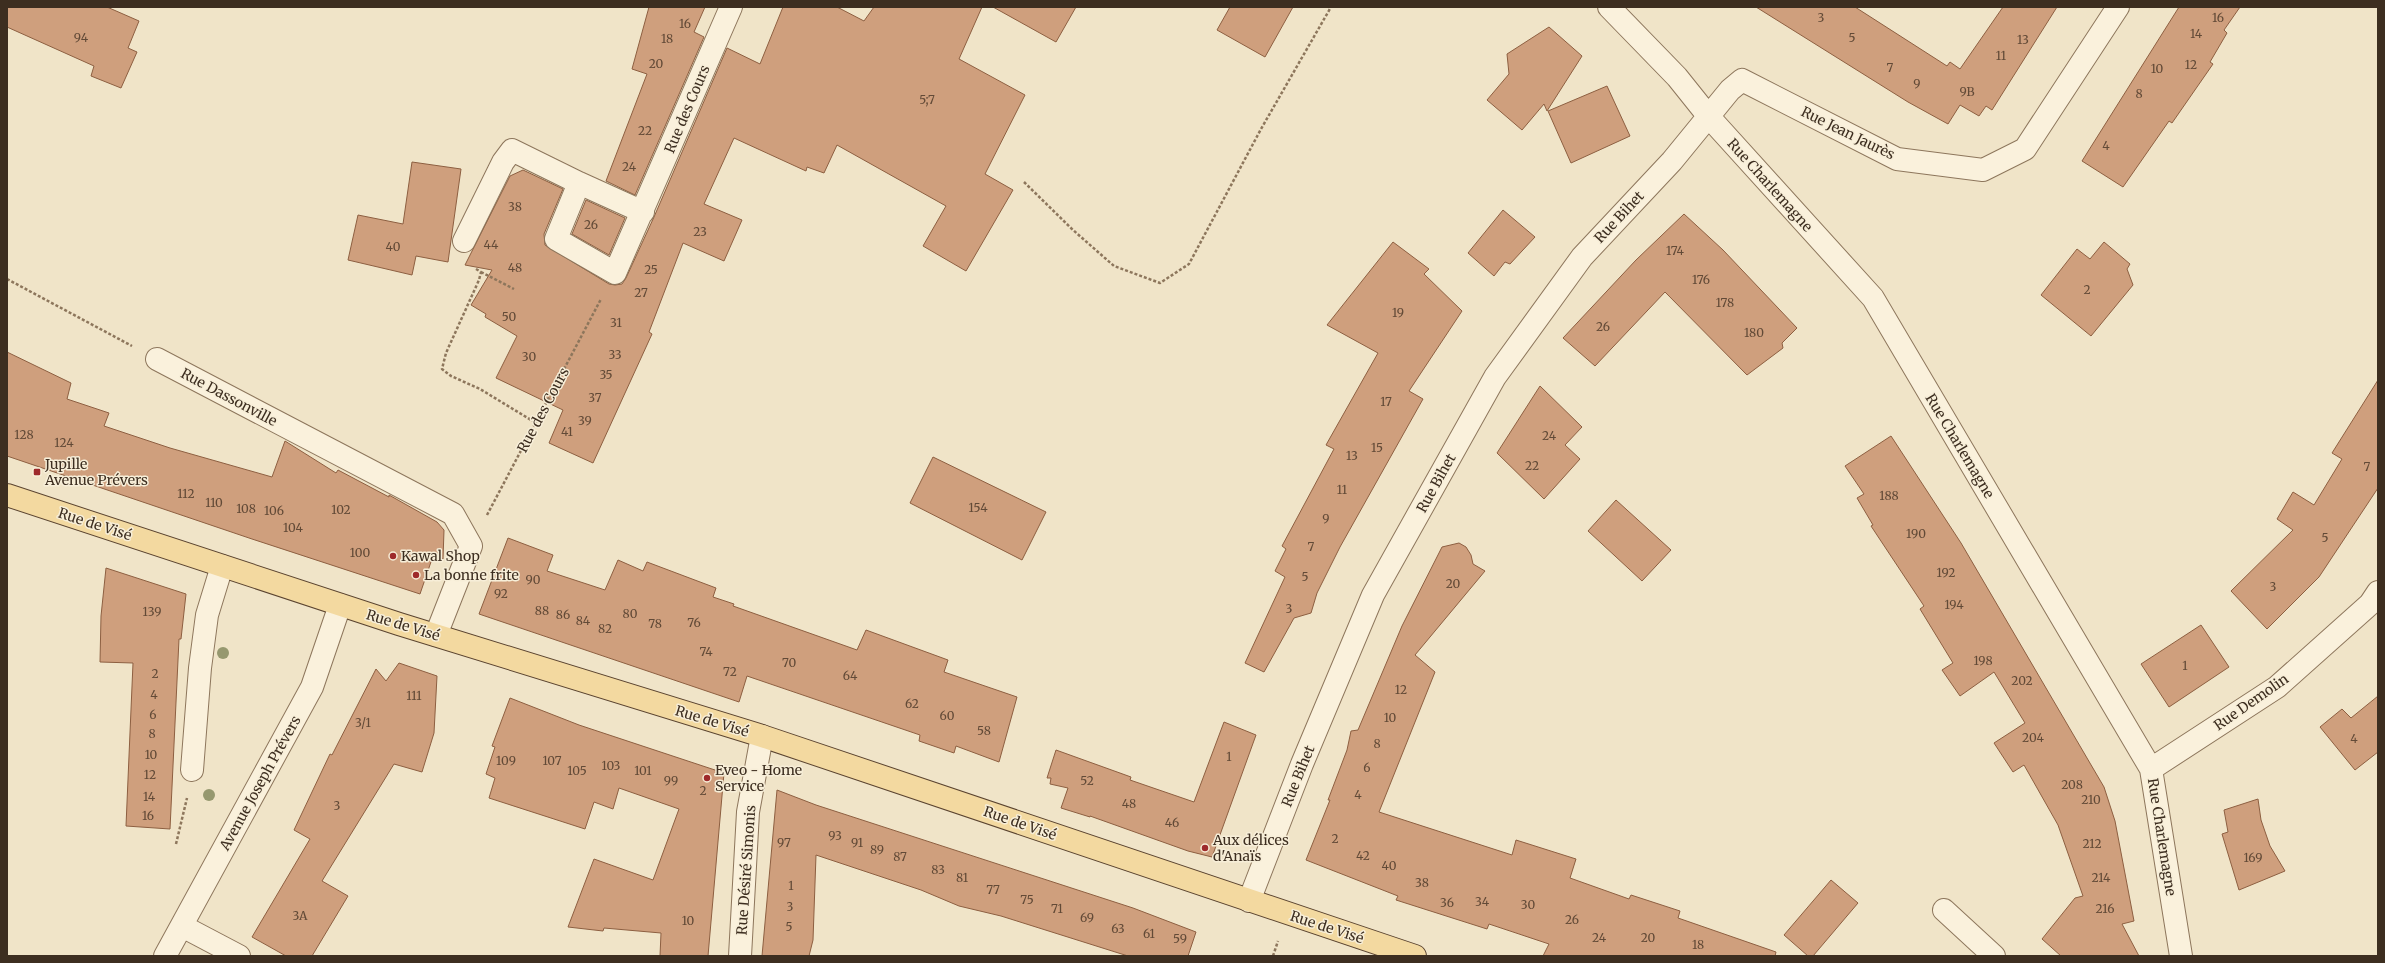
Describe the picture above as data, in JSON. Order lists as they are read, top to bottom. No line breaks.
{"streets":{"main road":["Rue de Visé"],"street":["Rue des Cours","Rue Jean Jaurès","Rue Charlemagne","Rue Bihet","Rue Dassonville","Rue Demolin","Avenue Joseph Prévers","Rue Désiré Simonis"]},"crossings":[["Rue des Cours","Rue Dassonville"],["Rue Jean Jaurès","Rue Charlemagne"],["Rue Jean Jaurès","Rue Bihet"],["Rue Charlemagne","Rue Bihet"],["Rue Charlemagne","Rue Demolin"],["Rue Bihet","Rue de Visé"],["Rue de Visé","Avenue Joseph Prévers"],["Rue de Visé","Rue Désiré Simonis"]],"places":{"transit":["Jupille Avenue Prévers"],"other":["Kawal Shop","La bonne frite","Eveo - Home Service","Aux délices d'Anaïs"]},"house_numbers":["3","16","16","14","94","5","18","13","11","20","12","7","10","9","9B","8","5;7","22","4","24","38","26","23","44","40","174","48","25","176","2","27","178","19","50","31","26","180","33","30","35","37","17","39","41","128","24","124","15","13","22","7","11","112","188","110","154","108","102","106","9","104","190","5","7","100","192","5","90","20","3","92","194","3","88","139","80","86","84","76","78","82","74","198","70","1","72","2","64","202","12","4","111","62","6","60","10","3/1","58","8","204","4","8","10","1","109","107","103","6","105","101","12","99","52","208","2","4","14","210","48","3","16","46","93","2","97","91","212","89","42","87","169","40","83","81","214","38","1","77","75","34","36","30","3","71","216","3A","69","26","10","5","63","61","24","20","59","18"]}
